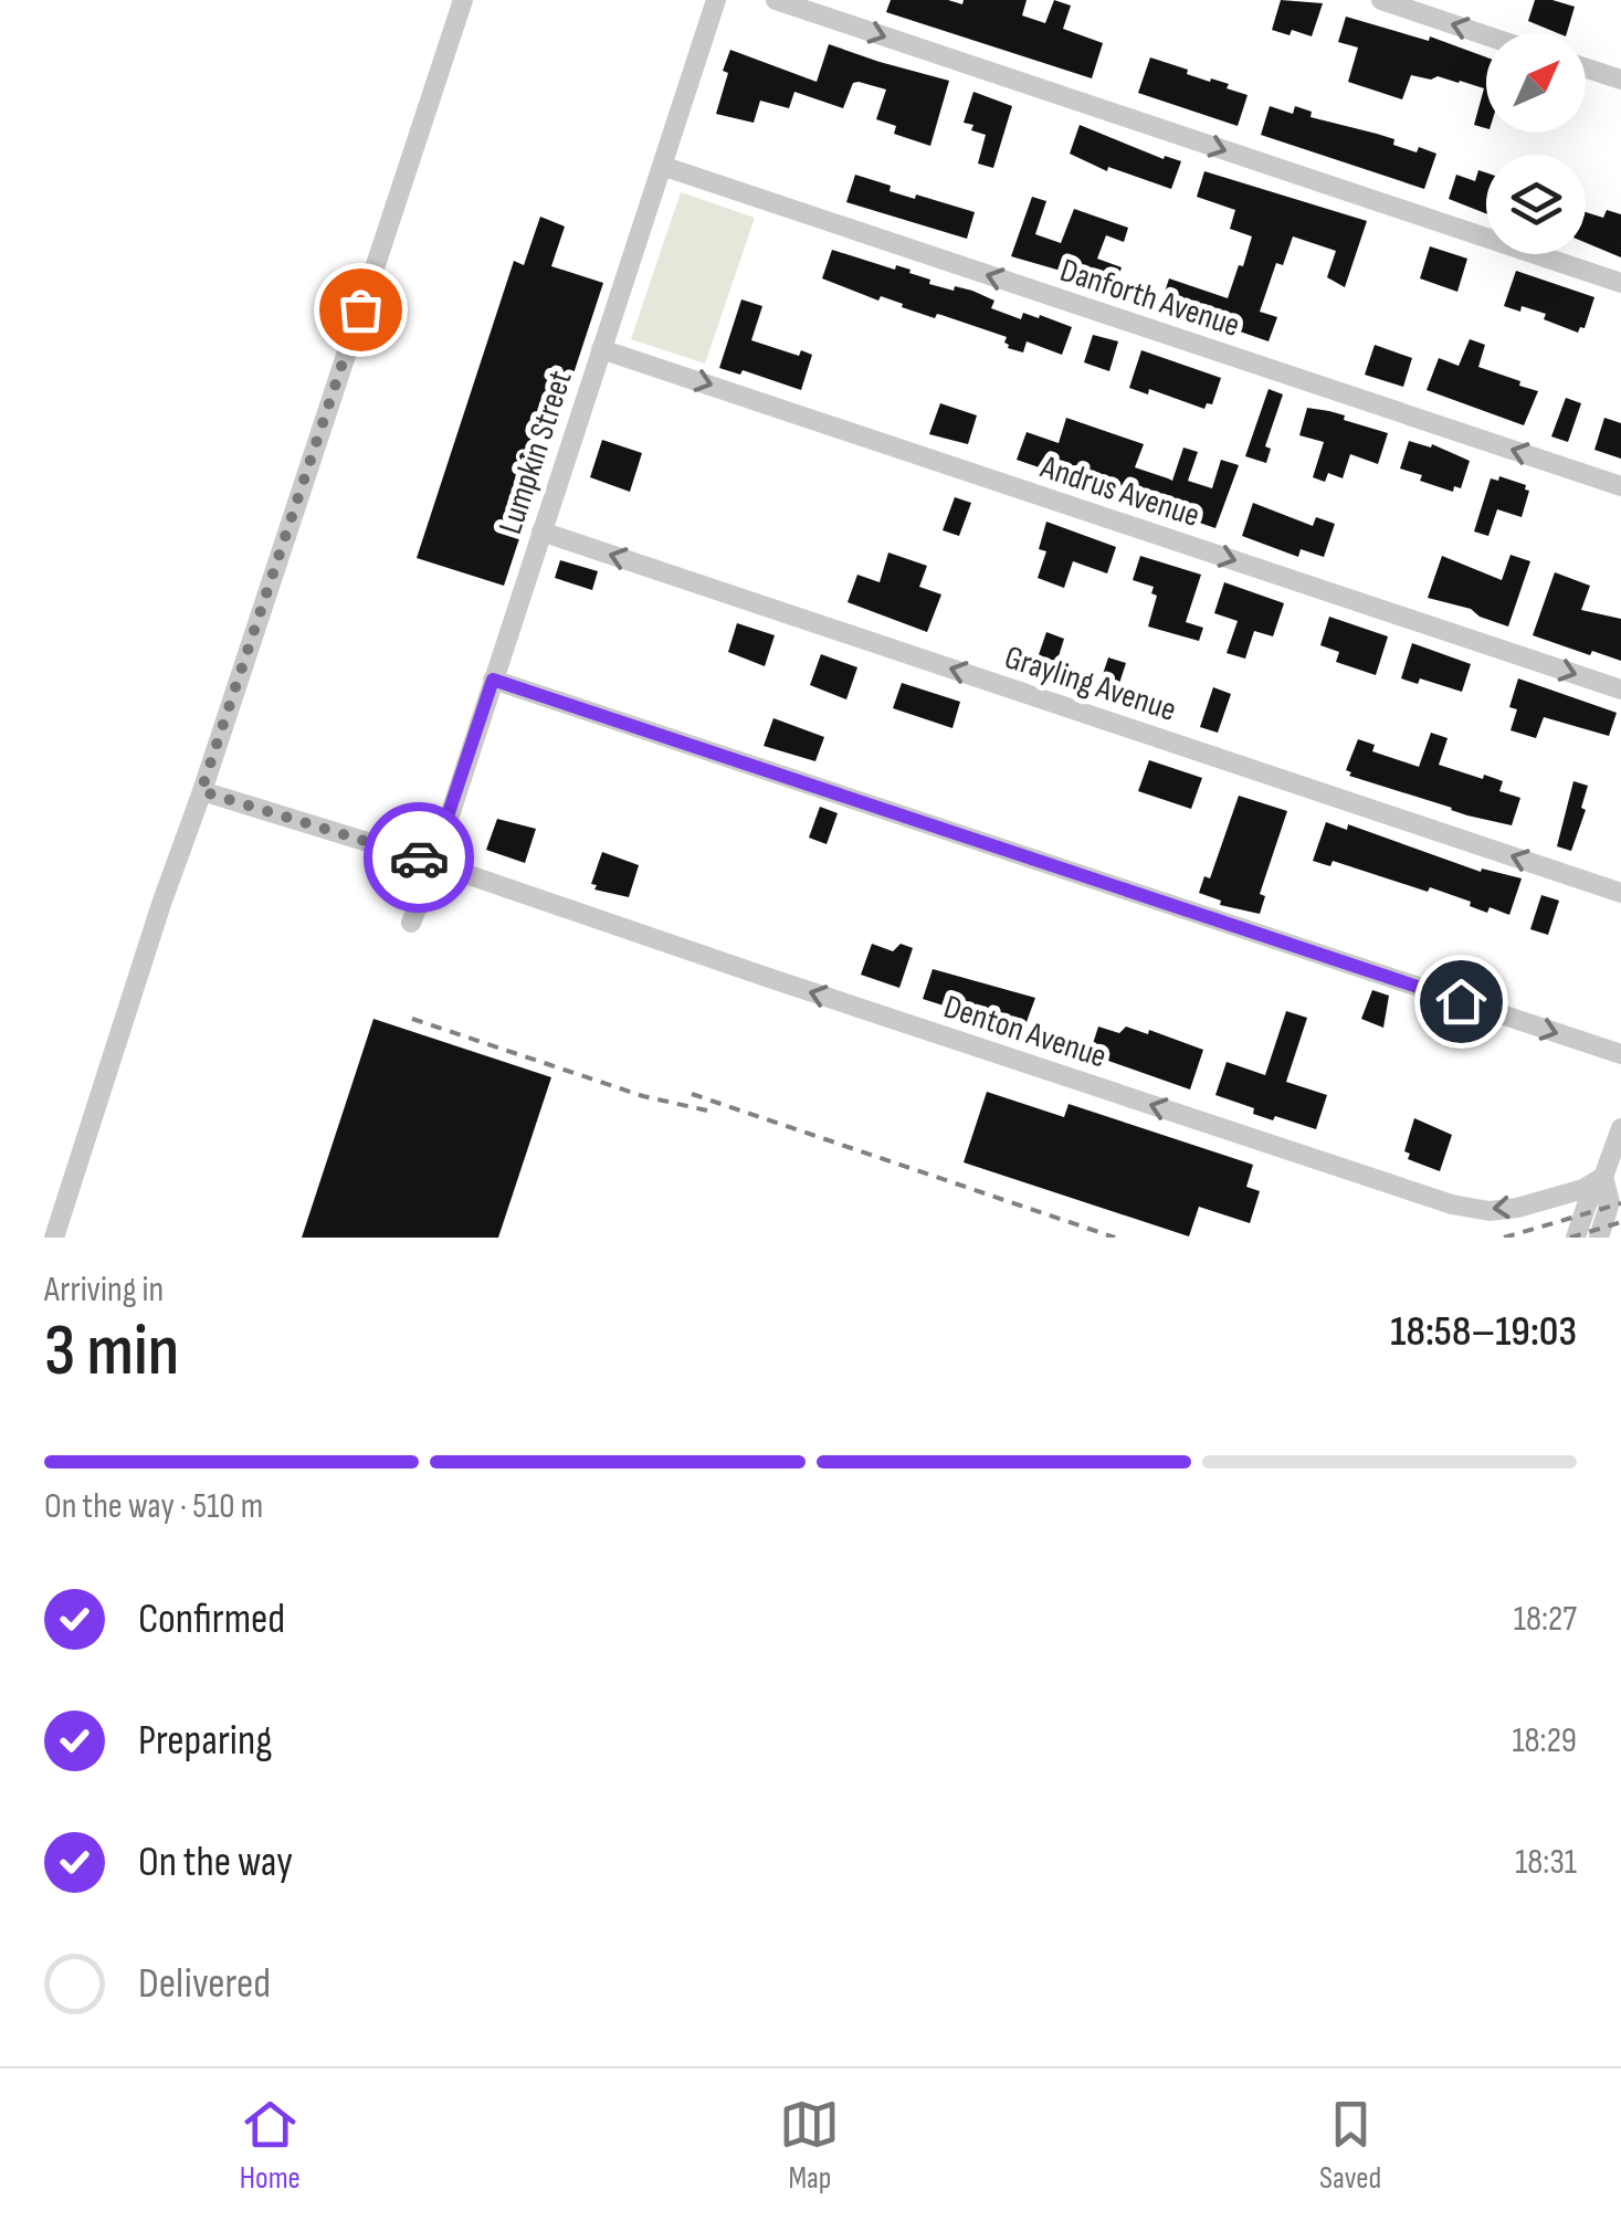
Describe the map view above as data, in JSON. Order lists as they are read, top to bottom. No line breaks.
{"streets":{"street":["Danforth Avenue","Lumpkin Street","Andrus Avenue","Grayling Avenue","Denton Avenue"]},"crossings":[["Danforth Avenue","Lumpkin Street"],["Lumpkin Street","Andrus Avenue"],["Lumpkin Street","Grayling Avenue"],["Lumpkin Street","Denton Avenue"]],"one_way":["Danforth Avenue","Andrus Avenue","Denton Avenue"],"north":"top right","page":{"heading":["3 min","Arriving in","18:58–19:03"],"bar":"On the way · 510 m","list":[["Confirmed","18:27"],["Preparing","18:29"],["On the way","18:31"],"Delivered"],"tabs":["Home","Map","Saved"]}}
